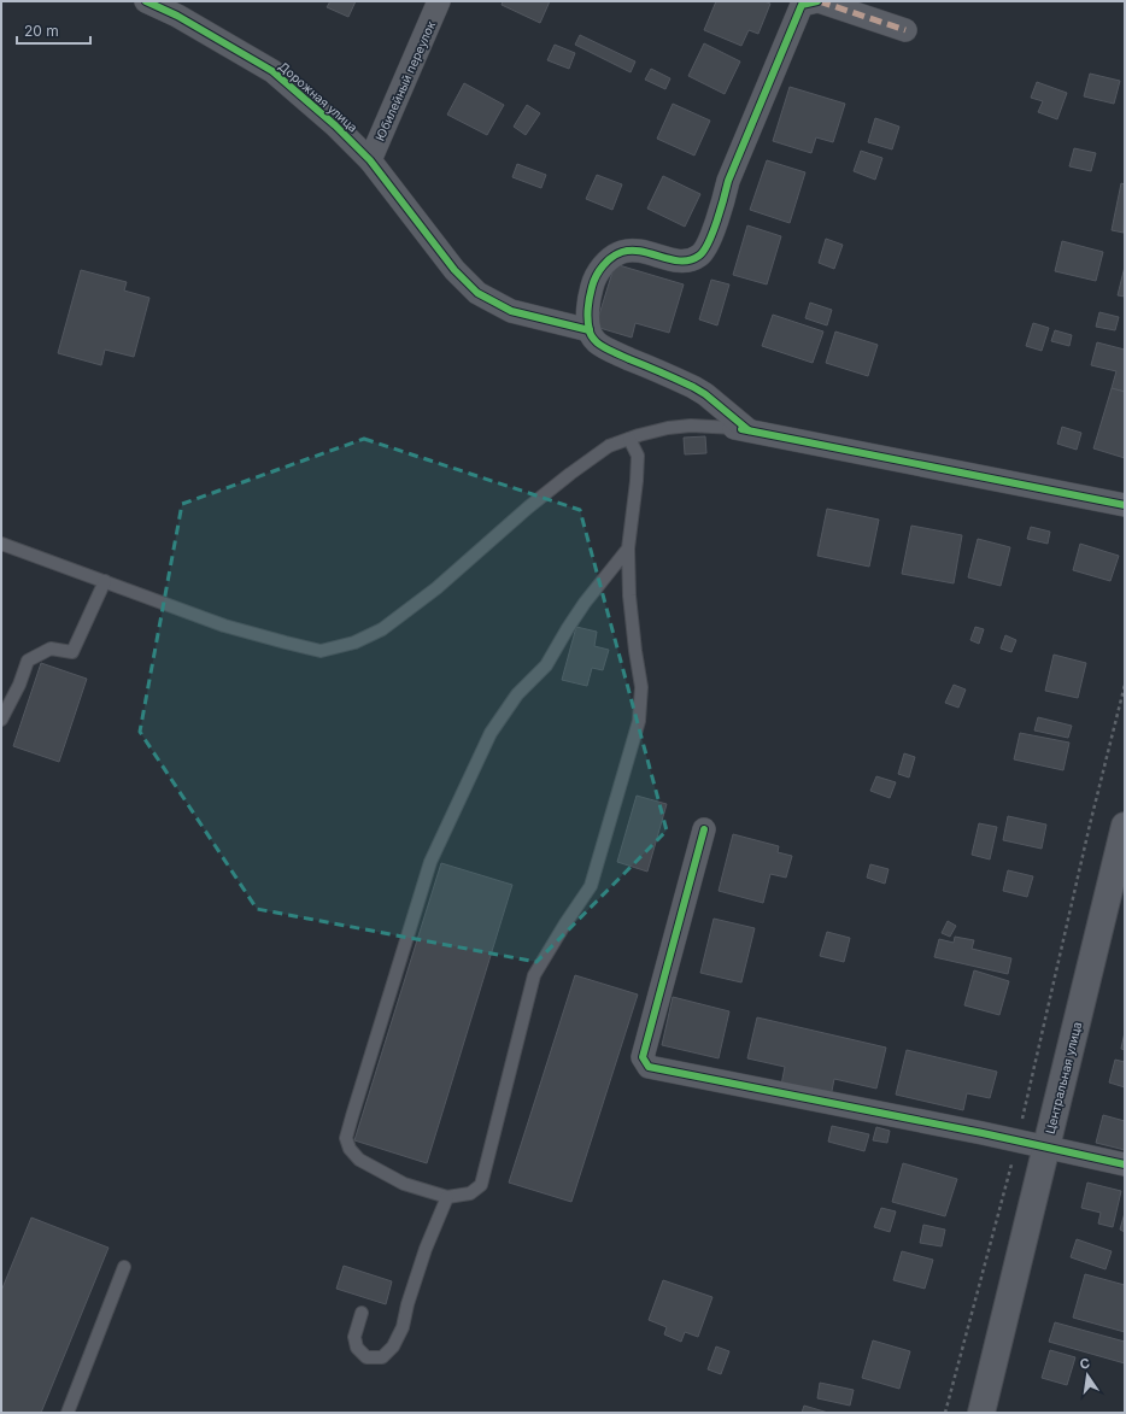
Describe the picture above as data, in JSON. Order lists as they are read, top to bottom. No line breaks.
{"streets":{"street":["Юбилейный переулок","Дорожная улица","Центральная улица"]},"crossings":[["Юбилейный переулок","Дорожная улица"]],"scale_bar":"20 m","north":"top"}
